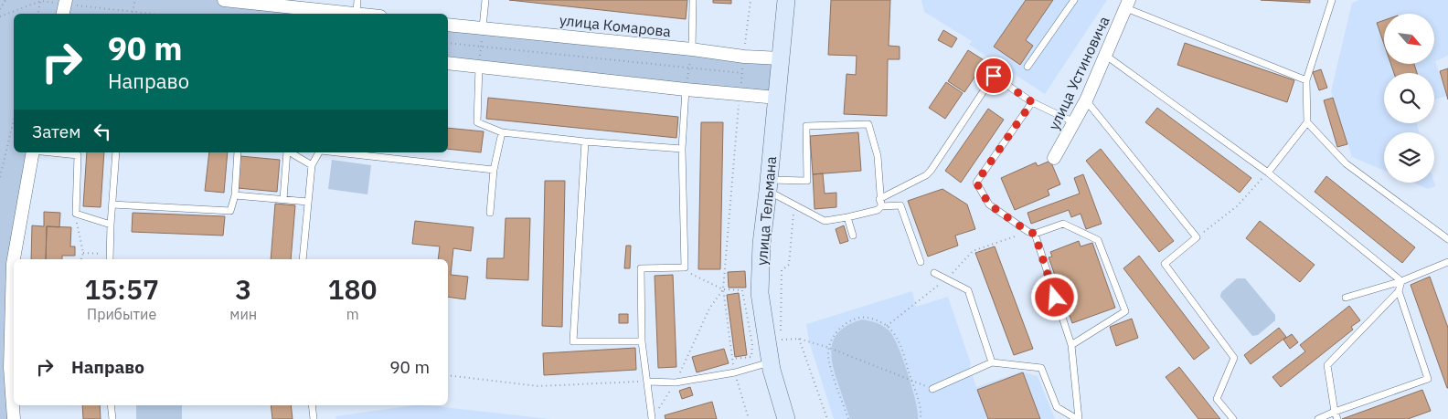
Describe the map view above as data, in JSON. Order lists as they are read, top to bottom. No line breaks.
{"streets":{"main road":["улица Тельмана"],"street":["улица Комарова","улица Устиновича"]},"crossings":[["улица Комарова","улица Тельмана"]],"north":"bottom right","page":{"turn":["90 m","Направо"],"then":"Затем","eta":["15:57","Прибытие","3","мин","180","m"],"list":[{"name":"Направо","value":"90 m"}]}}
